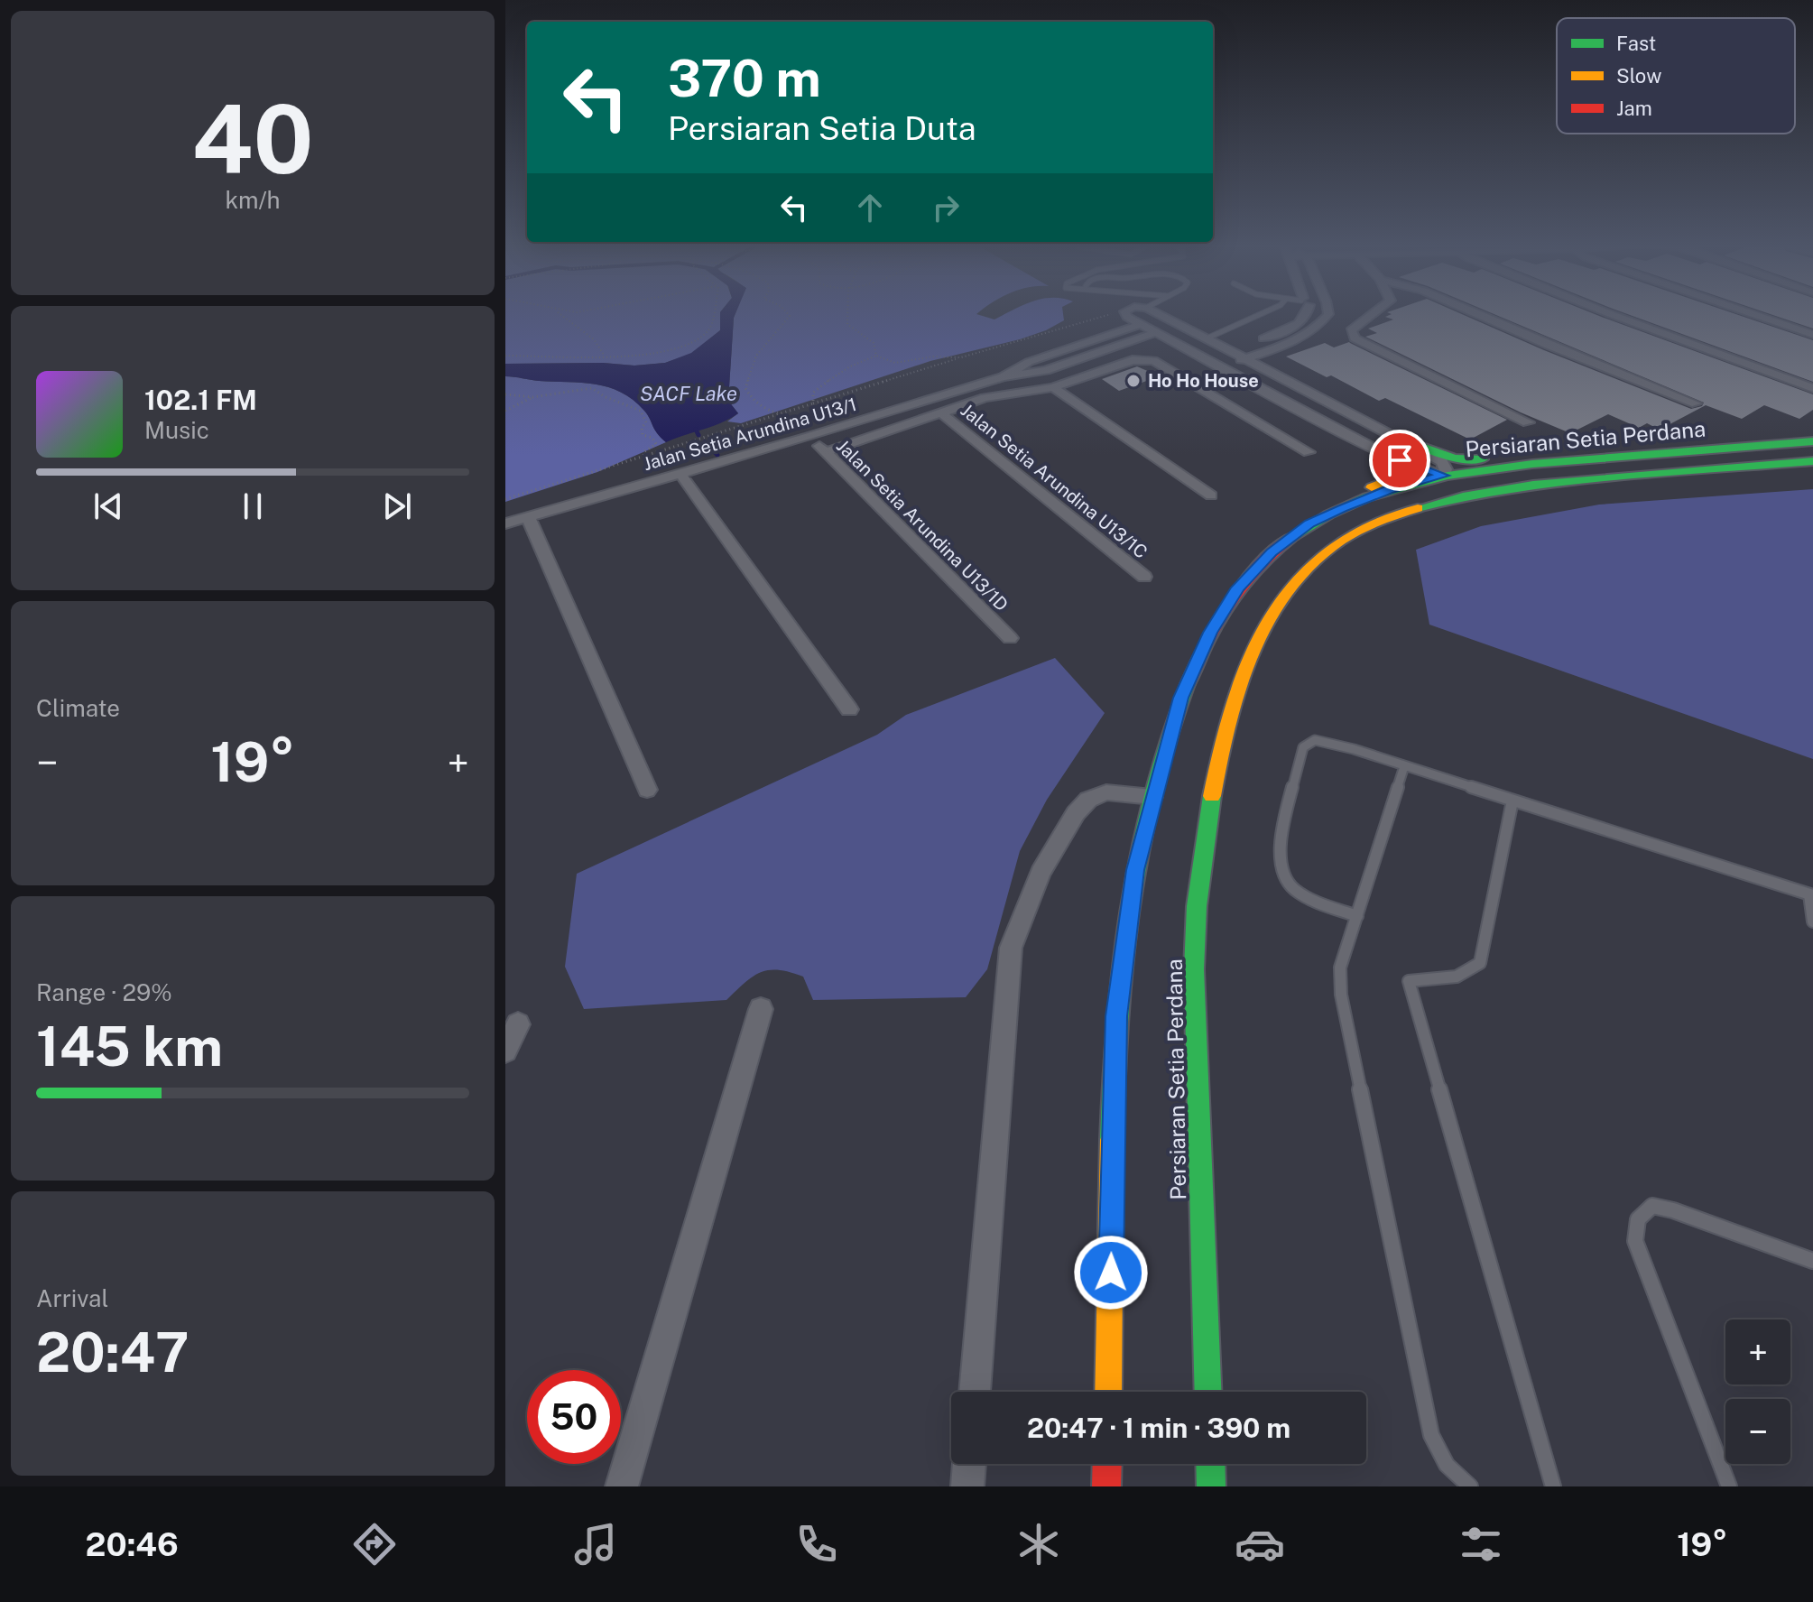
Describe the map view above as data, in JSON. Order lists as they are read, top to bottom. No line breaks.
{"streets":{"main road":["Persiaran Setia Perdana"],"street":["Jalan Setia Arundina U13/1","Jalan Setia Arundina U13/1C","Jalan Setia Arundina U13/1D"]},"crossings":[["Jalan Setia Arundina U13/1","Jalan Setia Arundina U13/1D"]],"water":["SACF Lake"],"places":["Ho Ho House"],"legend":["Fast","Slow","Jam"],"page":{"tile":[["40","km/h"],"Climate",["Range · 29%","145 km"],["Arrival","20:47"]],"turn":["370 m","Persiaran Setia Duta"],"song":["102.1 FM","Music"],"heat":["−","19°","+"],"map_buttons":["+","−"],"limit":"50","trip":"20:47 · 1 min · 390 m","tabs":["20:46","19°"]}}
